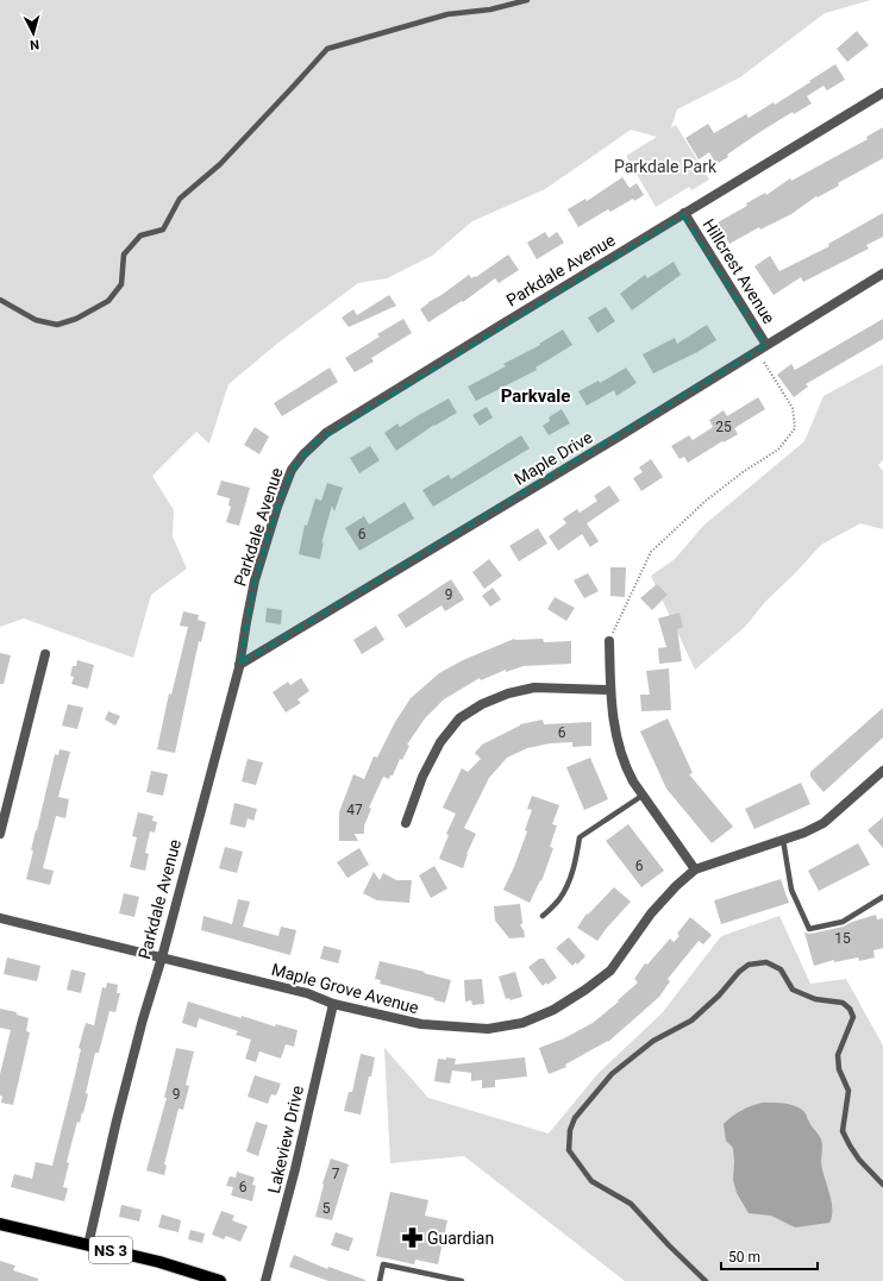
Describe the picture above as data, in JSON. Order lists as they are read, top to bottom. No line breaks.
{"streets":{"main road":["NS 3"],"street":["Parkdale Avenue","Hillcrest Avenue","Maple Drive","Maple Grove Avenue","Lakeview Drive"]},"crossings":[["Parkdale Avenue","Hillcrest Avenue"],["Parkdale Avenue","Maple Drive"],["Parkdale Avenue","Maple Grove Avenue"],["Parkdale Avenue","NS 3"],["Hillcrest Avenue","Maple Drive"],["Maple Grove Avenue","Lakeview Drive"]],"districts":["Parkvale"],"parks":["Parkdale Park"],"places":{"pharmacy":["Guardian"]},"house_numbers":["25","6","9","6","47","6","15","9","7","6","5"],"scale_bar":"50 m","north":"bottom"}
